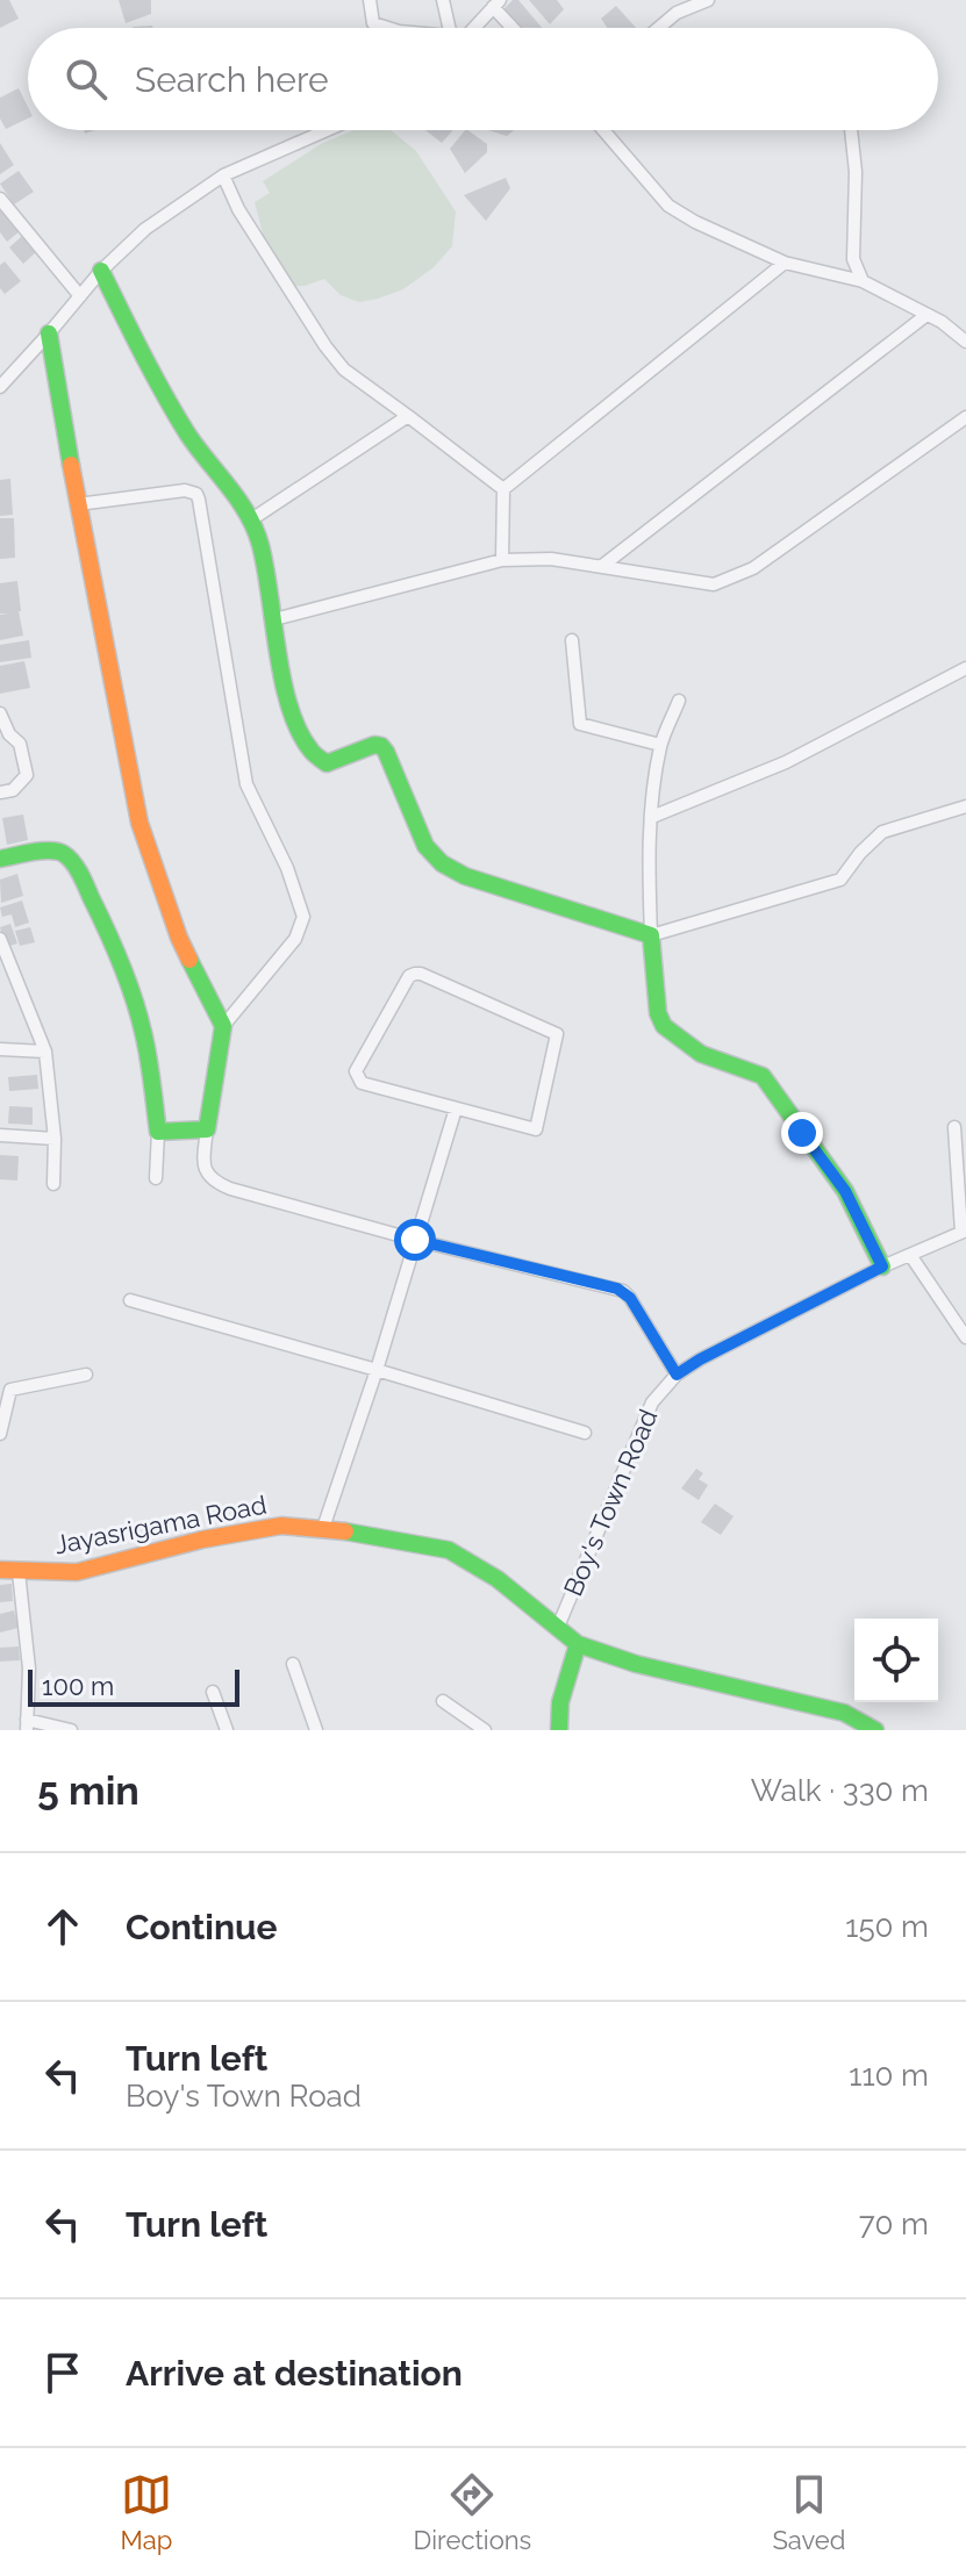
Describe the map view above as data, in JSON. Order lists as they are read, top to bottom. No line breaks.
{"streets":{"street":["Boy's Town Road","Jayasrigama Road"]},"crossings":[["Boy's Town Road","Jayasrigama Road"]],"scale_bar":"100 m","page":{"search":"Search here","scale":"100 m","heading":["5 min","Walk · 330 m"],"list":[["Continue","150 m"],["Turn left","Boy's Town Road","110 m"],["Turn left","70 m"],"Arrive at destination"],"nav":["Map","Directions","Saved"]}}
